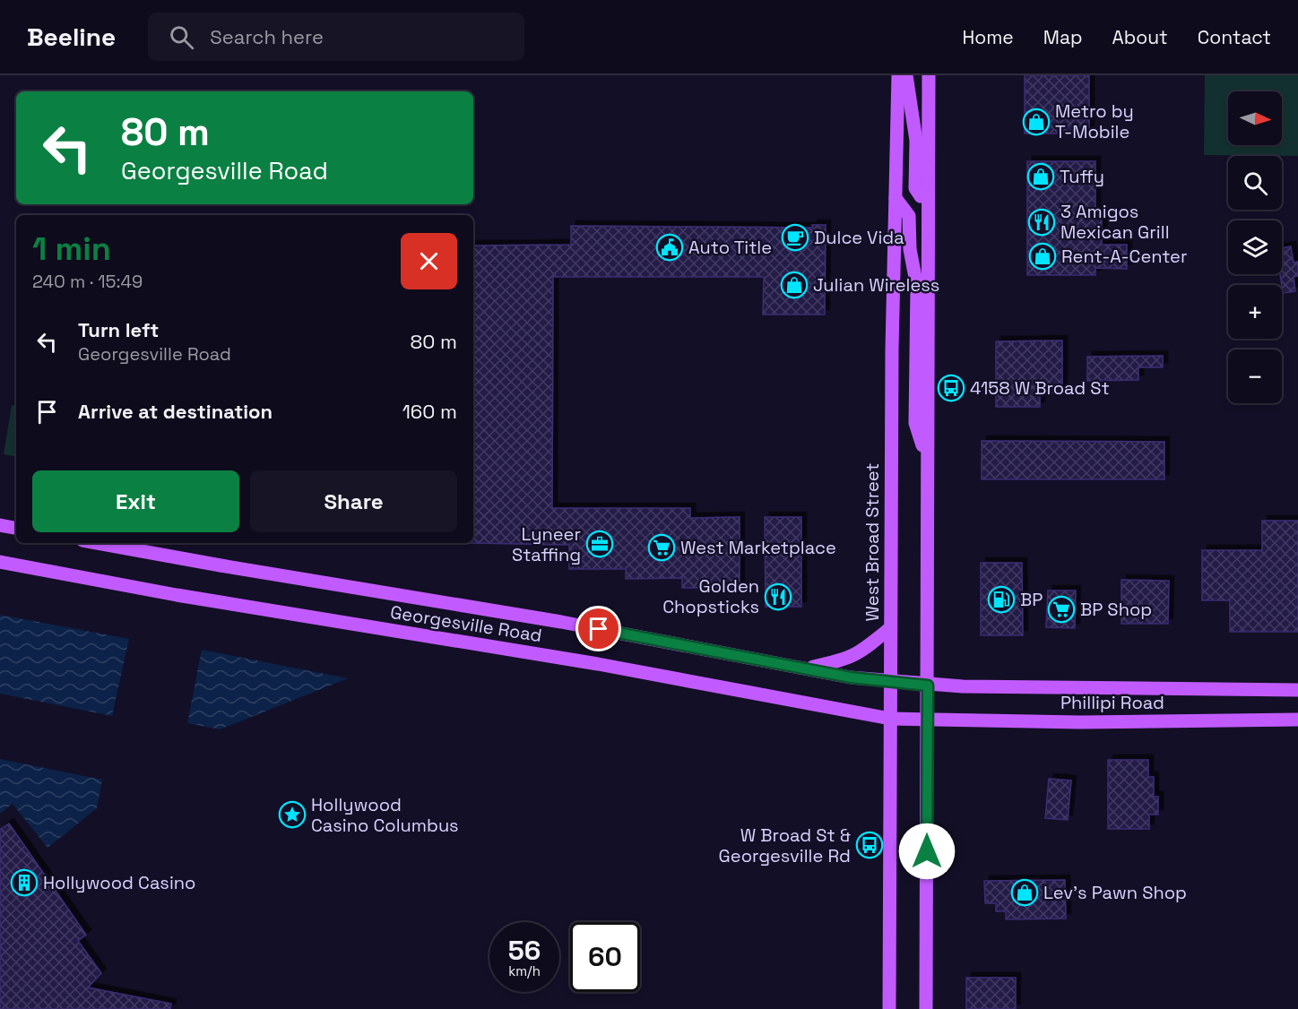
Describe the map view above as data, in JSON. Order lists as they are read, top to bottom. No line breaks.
{"streets":{"main road":["West Broad Street","Georgesville Road","Phillipi Road"]},"crossings":[["West Broad Street","Georgesville Road"],["Georgesville Road","Phillipi Road"]],"places":{"shop":["Metro by T-Mobile","Tuffy","Rent-A-Center","Julian Wireless","Lev's Pawn Shop"],"restaurant":["3 Amigos Mexican Grill","Golden Chopsticks"],"cafe":["Dulce Vida"],"public building":["Auto Title"],"bus stop":["4158 W Broad St","W Broad St & Georgesville Rd"],"office":["Lyneer Staffing"],"supermarket":["West Marketplace","BP Shop"],"fuel station":["BP"],"place":["Hollywood Casino Columbus"],"building":["Hollywood Casino"]},"north":"right","page":{"header":"Beeline","search":"Search here","nav":["Home","Map","About","Contact"],"map_buttons":["+","−"],"turn":["80 m","Georgesville Road"],"heading":["1 min","240 m · 15:49"],"list":[{"name":"Turn left","note":"Georgesville Road","value":"80 m"},{"name":"Arrive at destination","value":"160 m"}],"buttons":["Exit","Share"],"speed":"56 km/h","limit":"60"}}
